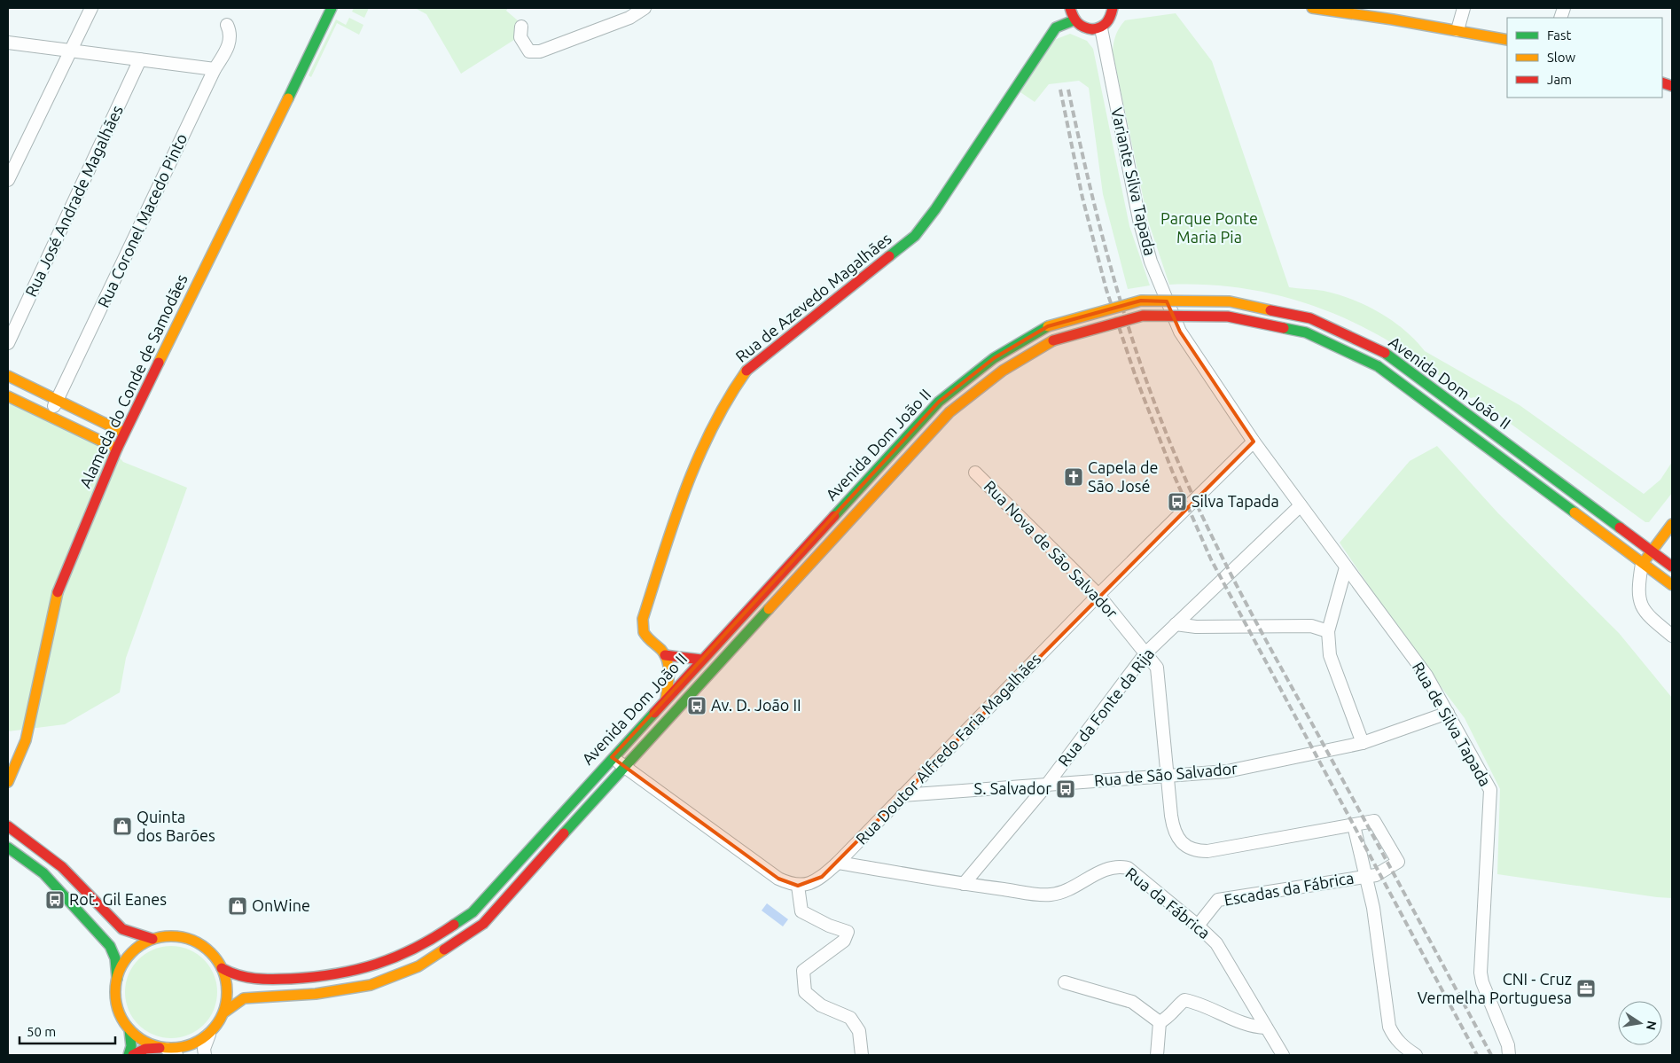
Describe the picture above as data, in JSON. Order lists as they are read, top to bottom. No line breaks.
{"streets":{"main road":["Rua de Azevedo Magalhães","Alameda do Conde de Samodães","Avenida Dom João II"],"street":["Variante Silva Tapada","Rua José Andrade Magalhães","Rua Coronel Macedo Pinto","Rua Nova de São Salvador","Rua da Fonte da Rija","Rua de Silva Tapada","Rua Doutor Alfredo Faria Magalhães","Rua de São Salvador","Escadas da Fábrica","Rua da Fábrica"]},"crossings":[["Variante Silva Tapada","Rua da Fonte da Rija"],["Variante Silva Tapada","Rua de Silva Tapada"],["Variante Silva Tapada","Rua Doutor Alfredo Faria Magalhães"],["Rua Nova de São Salvador","Rua da Fonte da Rija"],["Rua Nova de São Salvador","Rua Doutor Alfredo Faria Magalhães"],["Rua Nova de São Salvador","Rua de São Salvador"],["Rua Nova de São Salvador","Escadas da Fábrica"],["Rua da Fonte da Rija","Rua de Silva Tapada"],["Rua da Fonte da Rija","Rua de São Salvador"],["Rua da Fonte da Rija","Rua da Fábrica"],["Rua de Silva Tapada","Rua de São Salvador"],["Rua Doutor Alfredo Faria Magalhães","Rua de São Salvador"],["Rua Doutor Alfredo Faria Magalhães","Rua da Fábrica"],["Escadas da Fábrica","Rua da Fábrica"]],"parks":["Parque Ponte Maria Pia"],"places":{"church":["Capela de São José"],"bus stop":["Silva Tapada","Av. D. João II","S. Salvador","Rot. Gil Eanes"],"shop":["Quinta dos Barões","OnWine"],"office":["CNI - Cruz Vermelha Portuguesa"]},"legend":["Fast","Slow","Jam"],"scale_bar":"50 m","north":"right"}
